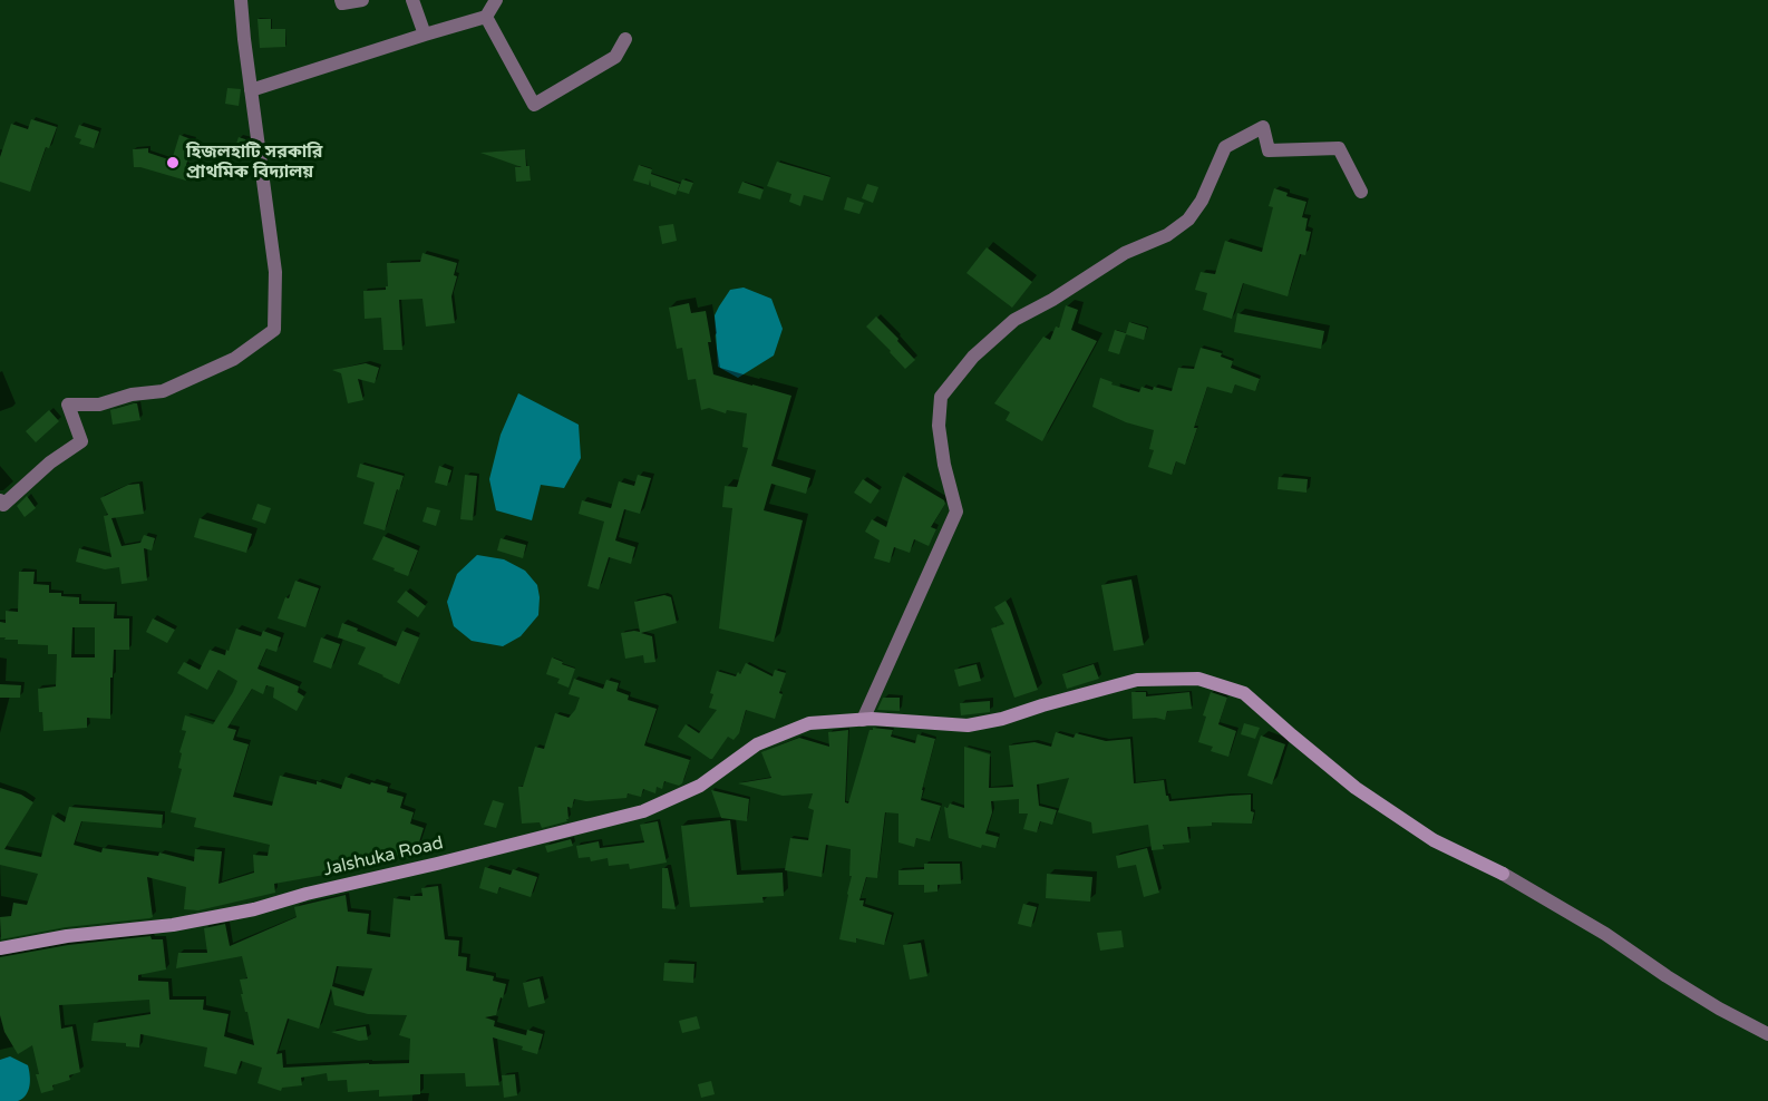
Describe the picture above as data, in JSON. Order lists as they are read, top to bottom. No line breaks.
{"streets":{"street":["Jalshuka Road"]},"places":["হিজলহাটি সরকারি প্রাথমিক বিদ্যালয়"]}
